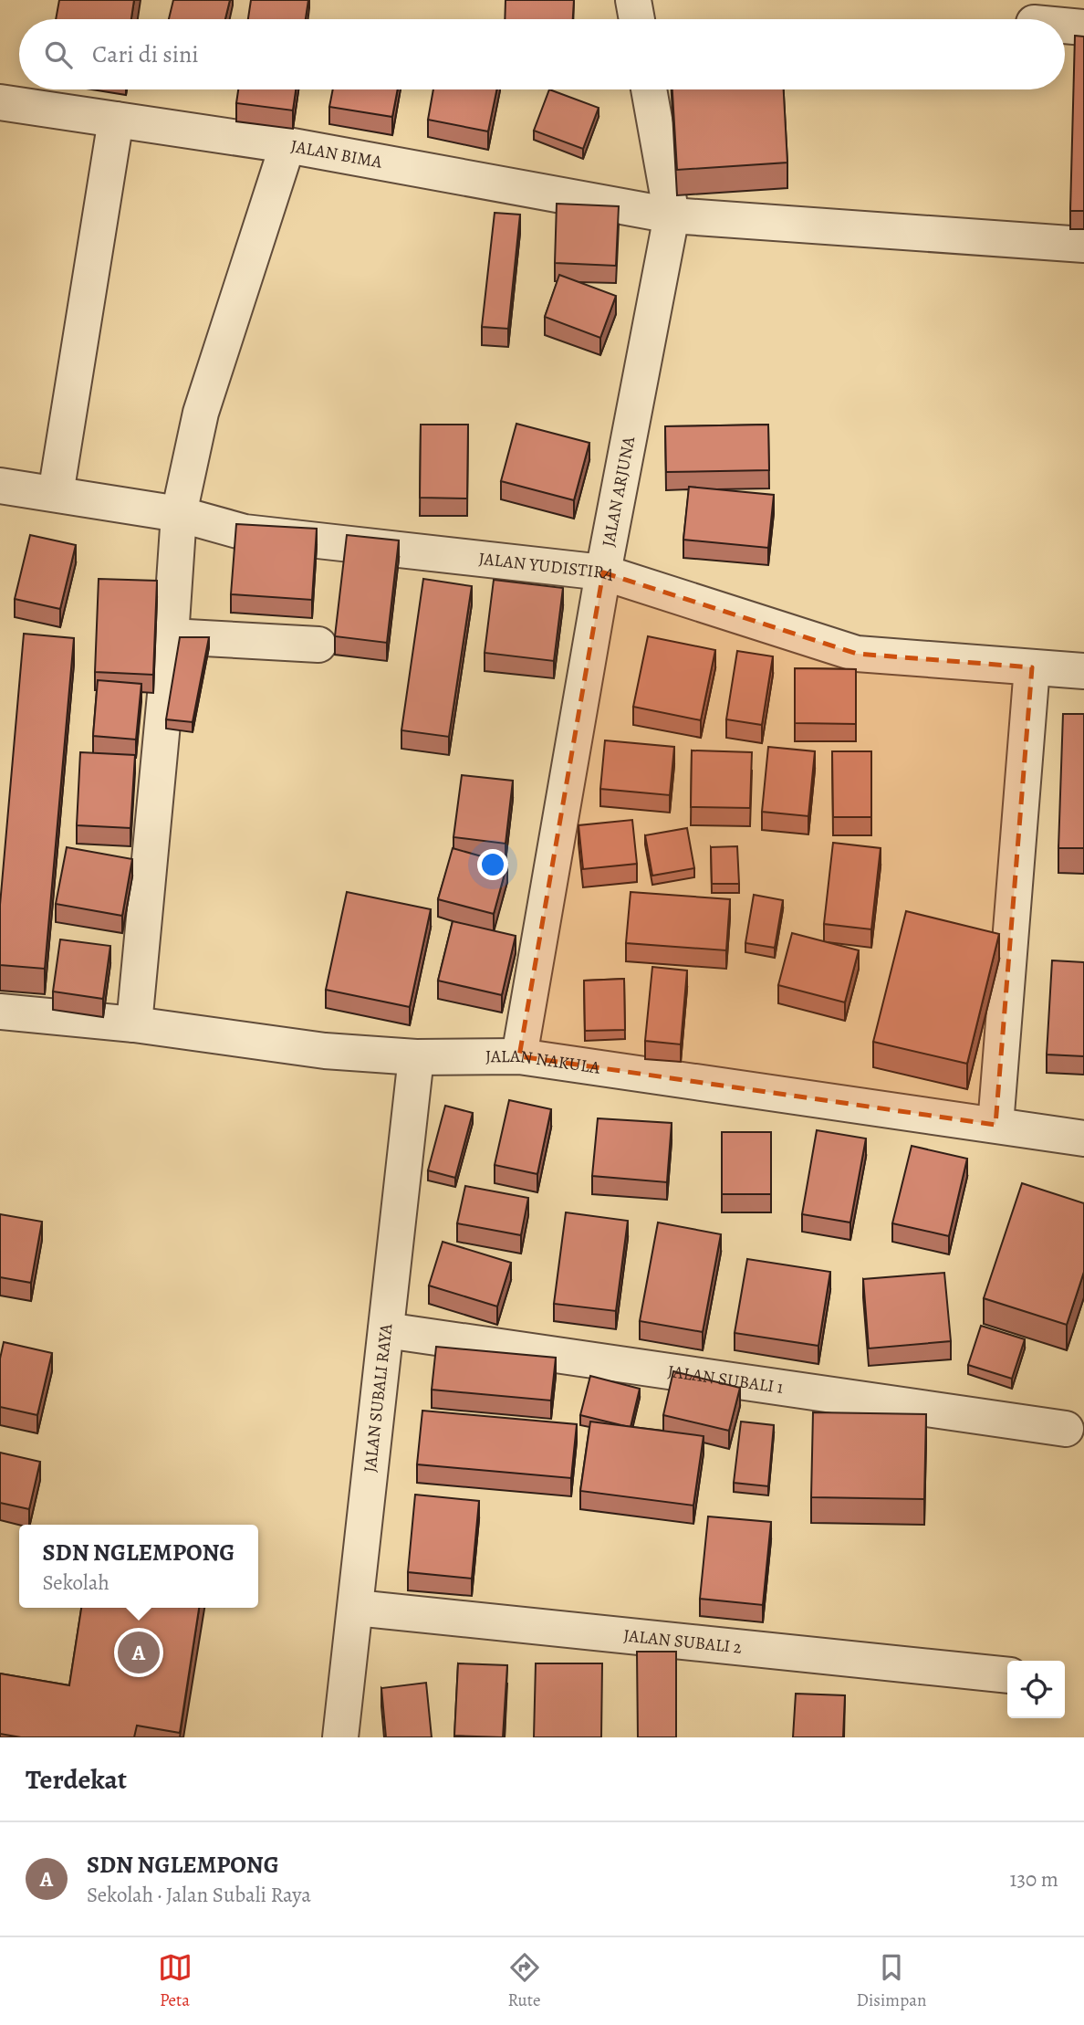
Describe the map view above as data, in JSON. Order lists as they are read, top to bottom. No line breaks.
{"streets":{"street":["JALAN BIMA","JALAN ARJUNA","JALAN YUDISTIRA","JALAN NAKULA","JALAN SUBALI 1","JALAN SUBALI RAYA","JALAN SUBALI 2"]},"crossings":[["JALAN BIMA","JALAN ARJUNA"],["JALAN ARJUNA","JALAN YUDISTIRA"],["JALAN ARJUNA","JALAN NAKULA"],["JALAN NAKULA","JALAN SUBALI RAYA"],["JALAN SUBALI 1","JALAN SUBALI RAYA"],["JALAN SUBALI RAYA","JALAN SUBALI 2"]],"page":{"search":"Cari di sini","popup":["SDN NGLEMPONG","Sekolah"],"pins":"A","heading":"Terdekat","list":[{"mark":"A","name":"SDN NGLEMPONG","note":"Sekolah · Jalan Subali Raya","value":"130 m"}],"nav":["Peta","Rute","Disimpan"]}}
